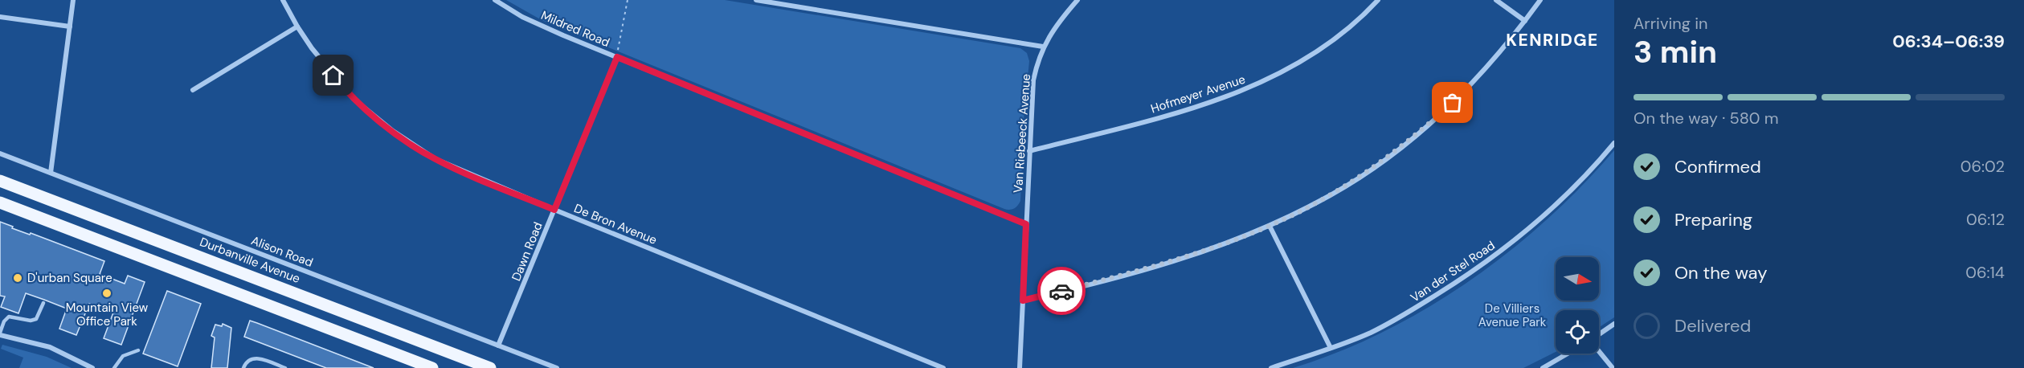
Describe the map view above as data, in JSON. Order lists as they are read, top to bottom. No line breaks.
{"streets":{"main road":["Durbanville Avenue"],"street":["Mildred Road","Hofmeyer Avenue","Van Riebeeck Avenue","De Bron Avenue","Alison Road","Dawn Road","Van der Stel Road"]},"crossings":[["Mildred Road","Van Riebeeck Avenue"],["Mildred Road","Dawn Road"],["Hofmeyer Avenue","Van Riebeeck Avenue"],["De Bron Avenue","Dawn Road"],["Alison Road","Dawn Road"]],"districts":["KENRIDGE"],"parks":["De Villiers Avenue Park"],"places":["D'urban Square","Mountain View Office Park"],"north":"right","page":{"heading":["3 min","Arriving in","06:34–06:39"],"bar":"On the way · 580 m","list":[["Confirmed","06:02"],["Preparing","06:12"],["On the way","06:14"],"Delivered"]}}
